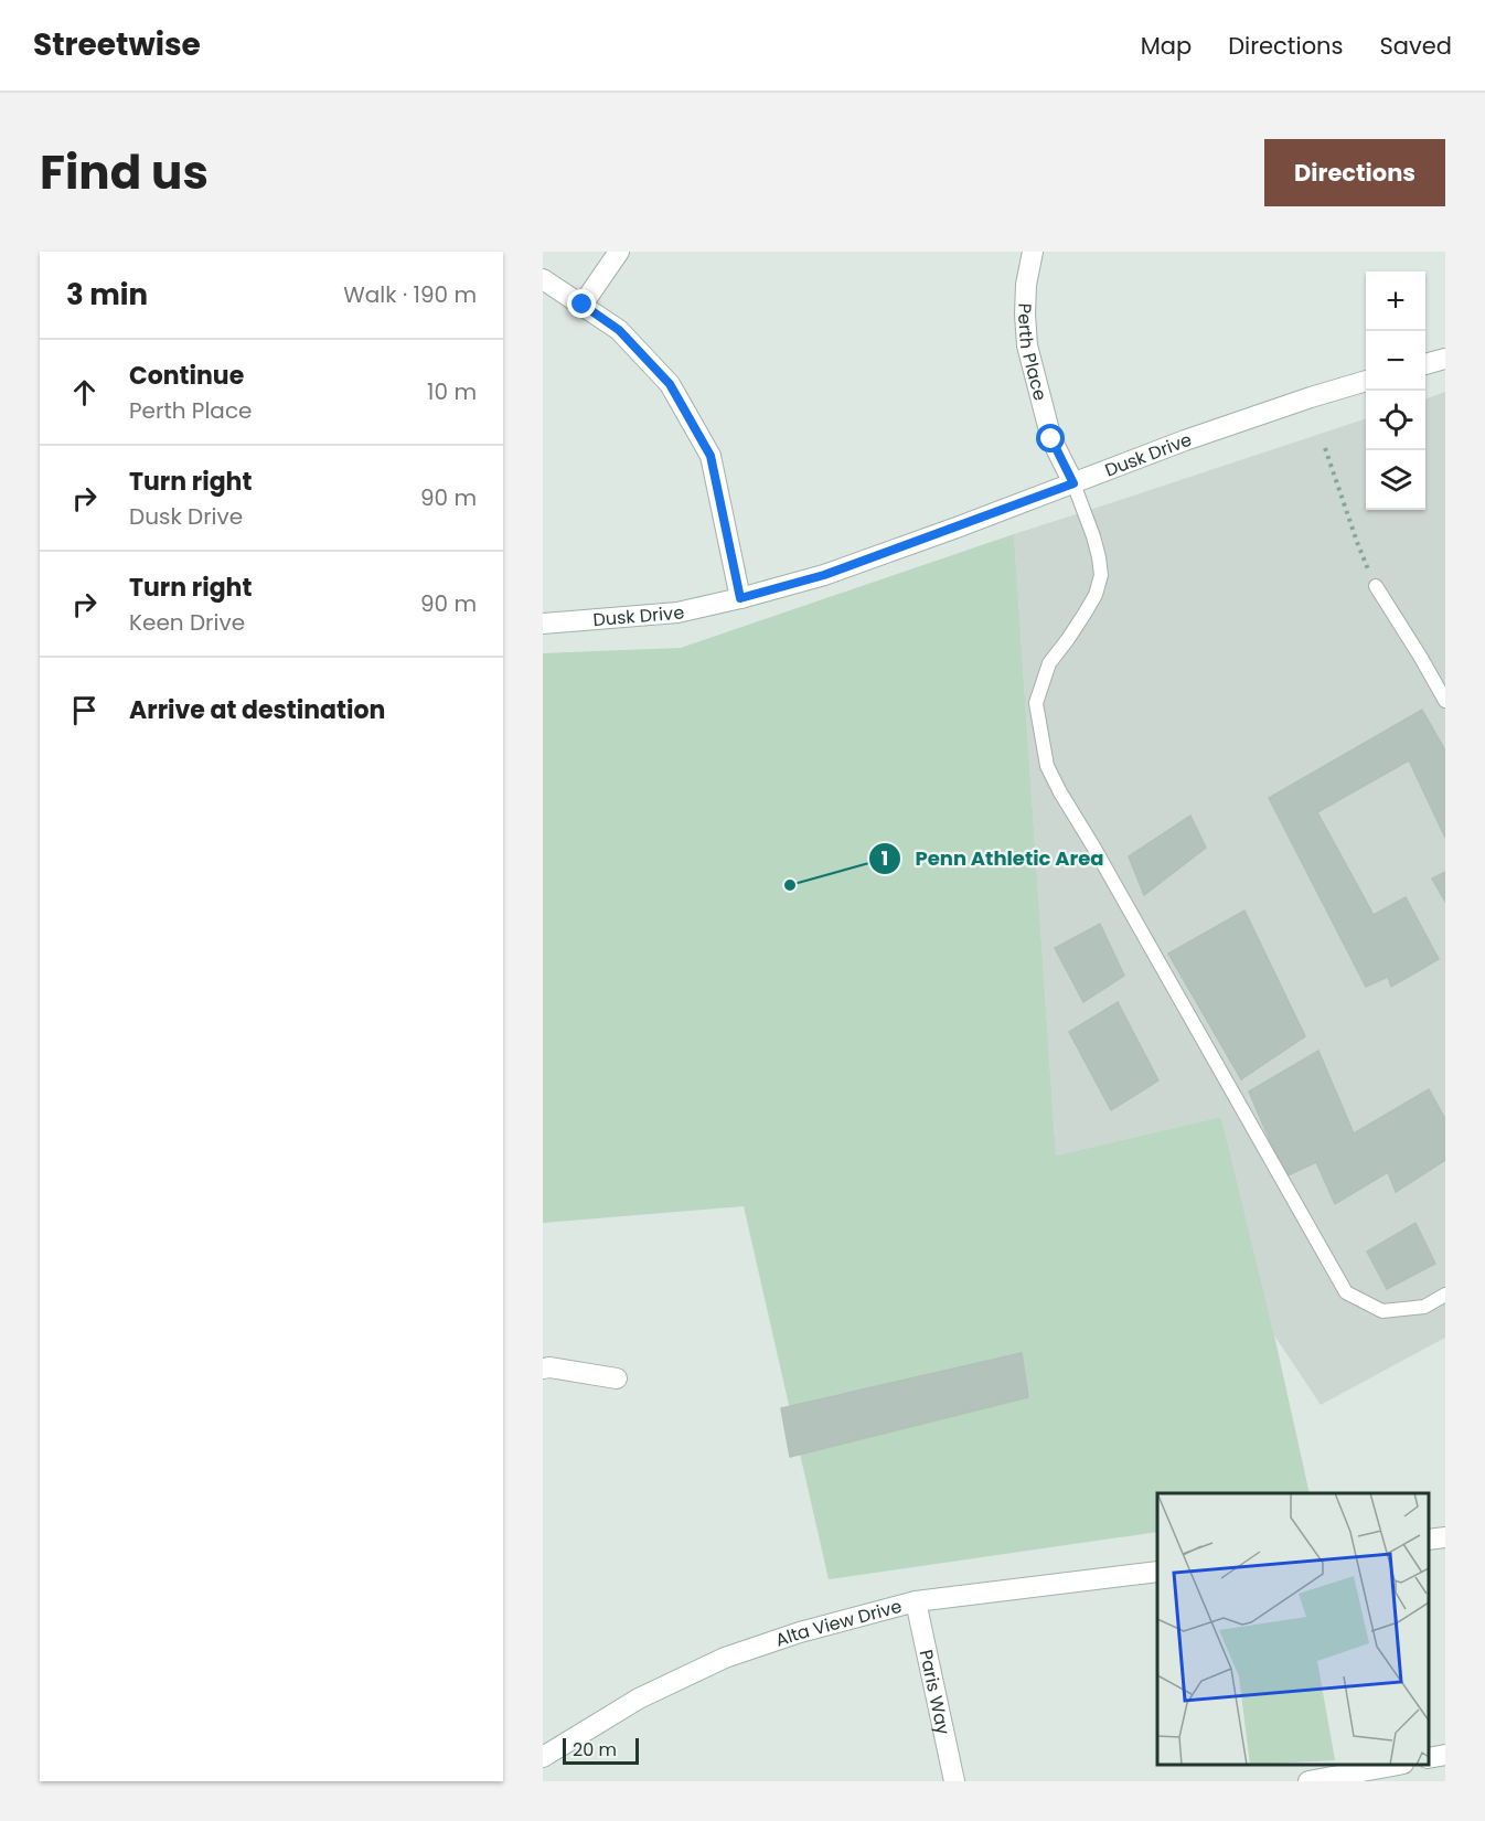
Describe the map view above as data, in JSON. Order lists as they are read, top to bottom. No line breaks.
{"streets":{"street":["Perth Place","Dusk Drive","Alta View Drive","Paris Way"]},"crossings":[["Perth Place","Dusk Drive"],["Alta View Drive","Paris Way"]],"places":["Penn Athletic Area"],"scale_bar":"20 m","page":{"header":"Streetwise","nav":["Map","Directions","Saved"],"title":"Find us","buttons":"Directions","heading":["3 min","Walk · 190 m"],"map_buttons":["+","−"],"list":[["Continue","Perth Place","10 m"],["Turn right","Dusk Drive","90 m"],["Turn right","Keen Drive","90 m"],"Arrive at destination"],"scale":"20 m"}}
